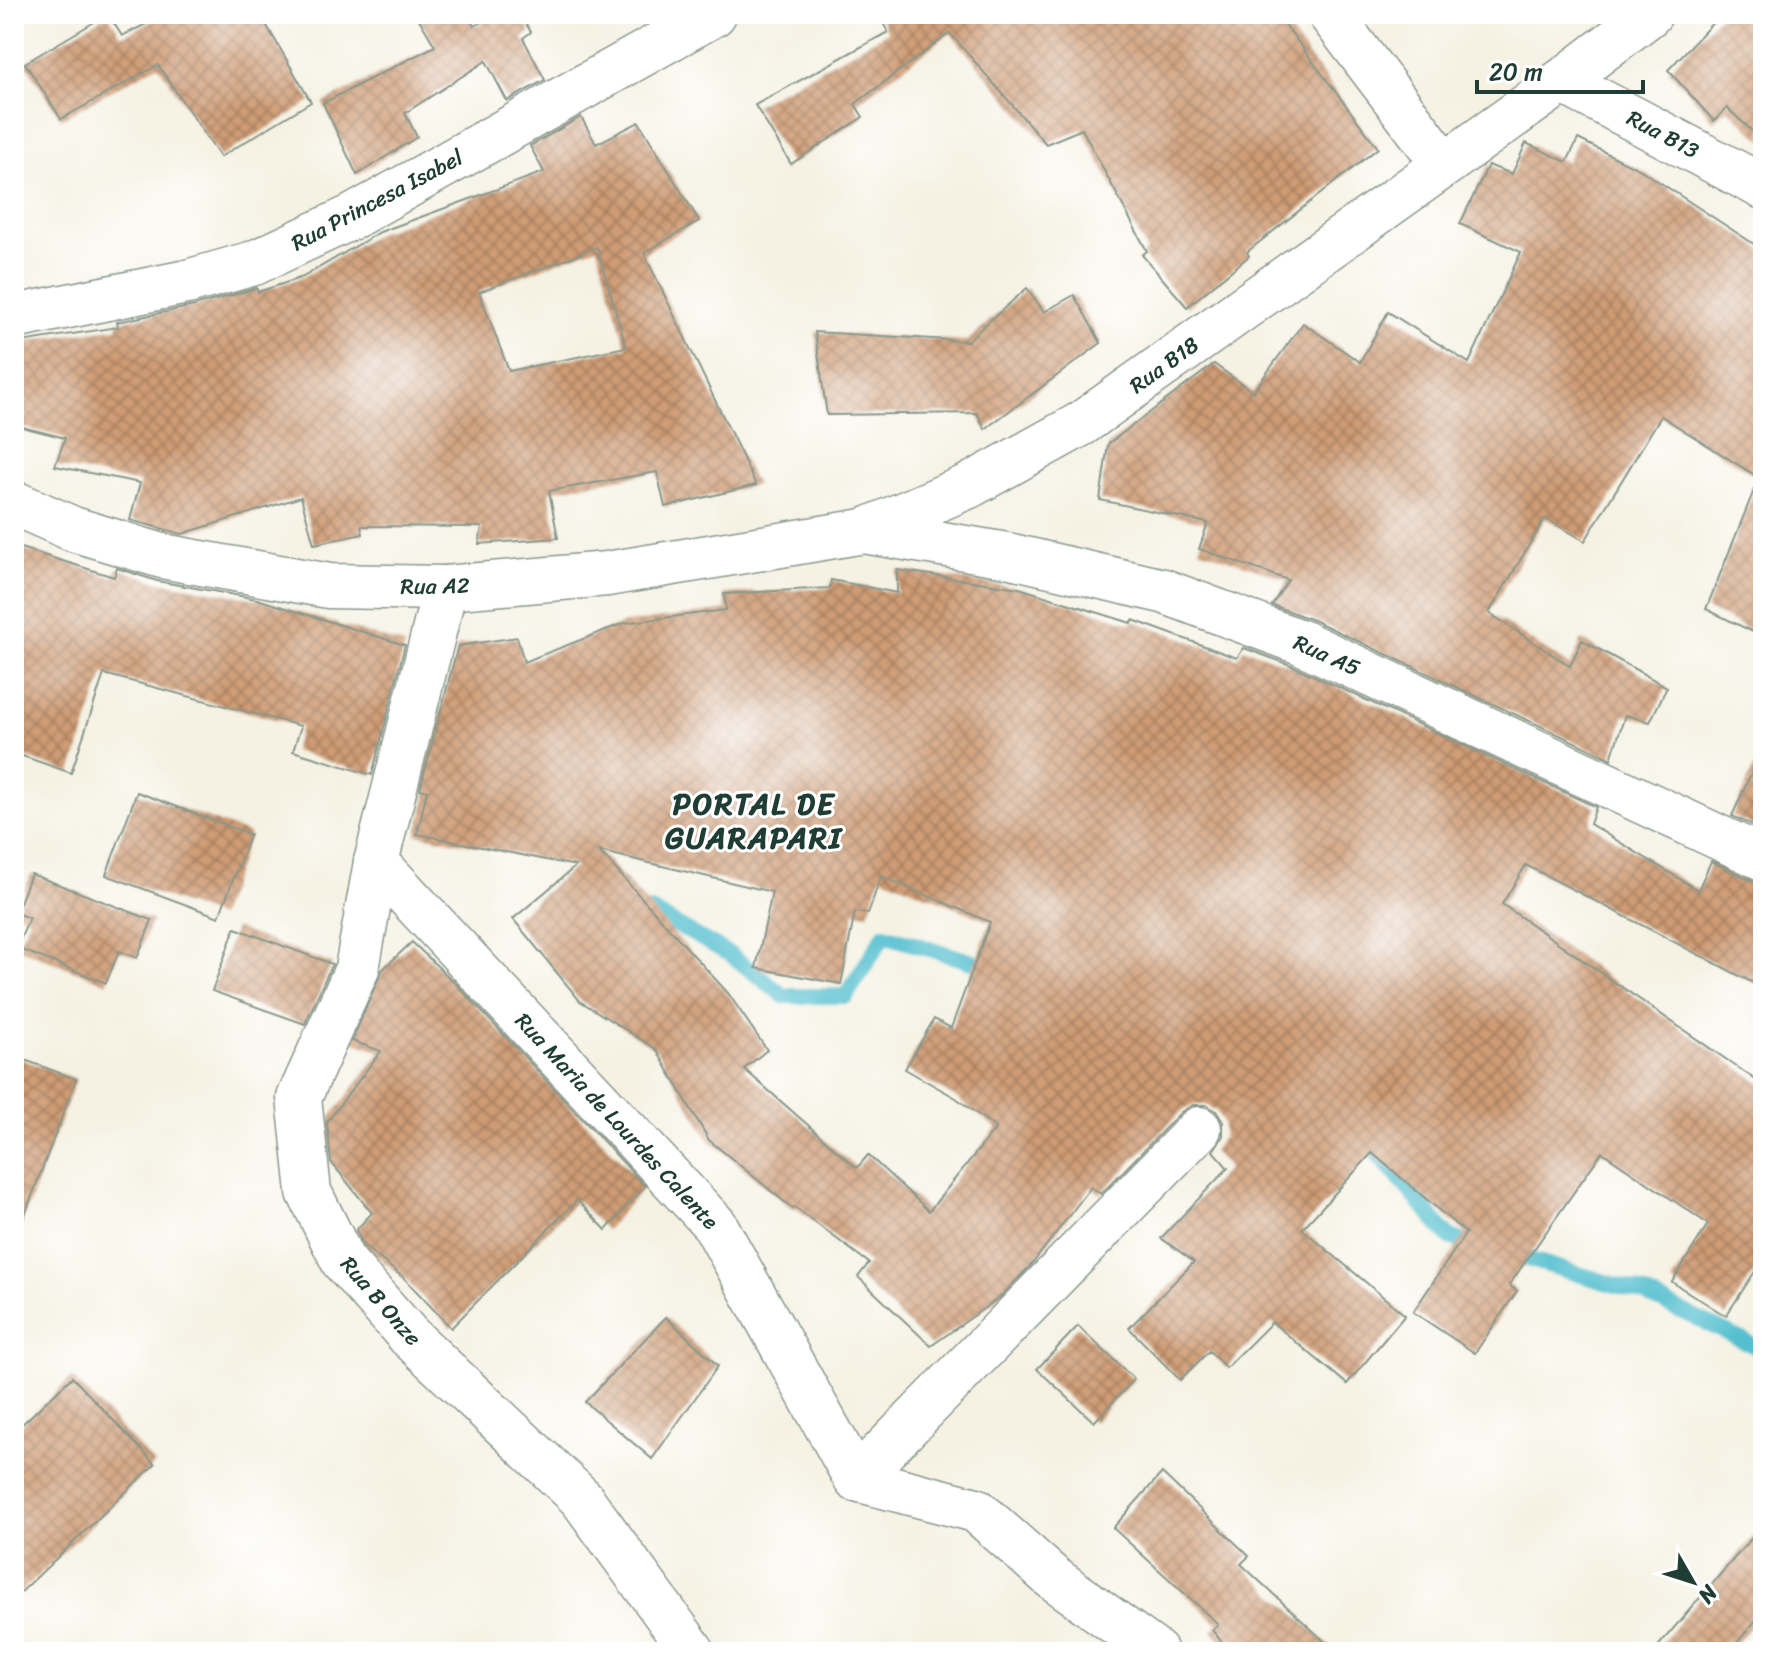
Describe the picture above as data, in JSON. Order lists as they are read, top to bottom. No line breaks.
{"streets":{"street":["Rua B13","Rua Princesa Isabel","Rua B18","Rua A2","Rua A5","Rua Maria de Lourdes Calente","Rua B Onze"]},"crossings":[["Rua B13","Rua B18"],["Rua B18","Rua A2"],["Rua B18","Rua A5"],["Rua A2","Rua A5"],["Rua A2","Rua B Onze"],["Rua Maria de Lourdes Calente","Rua B Onze"]],"districts":["PORTAL DE GUARAPARI"],"scale_bar":"20 m","north":"bottom right"}
